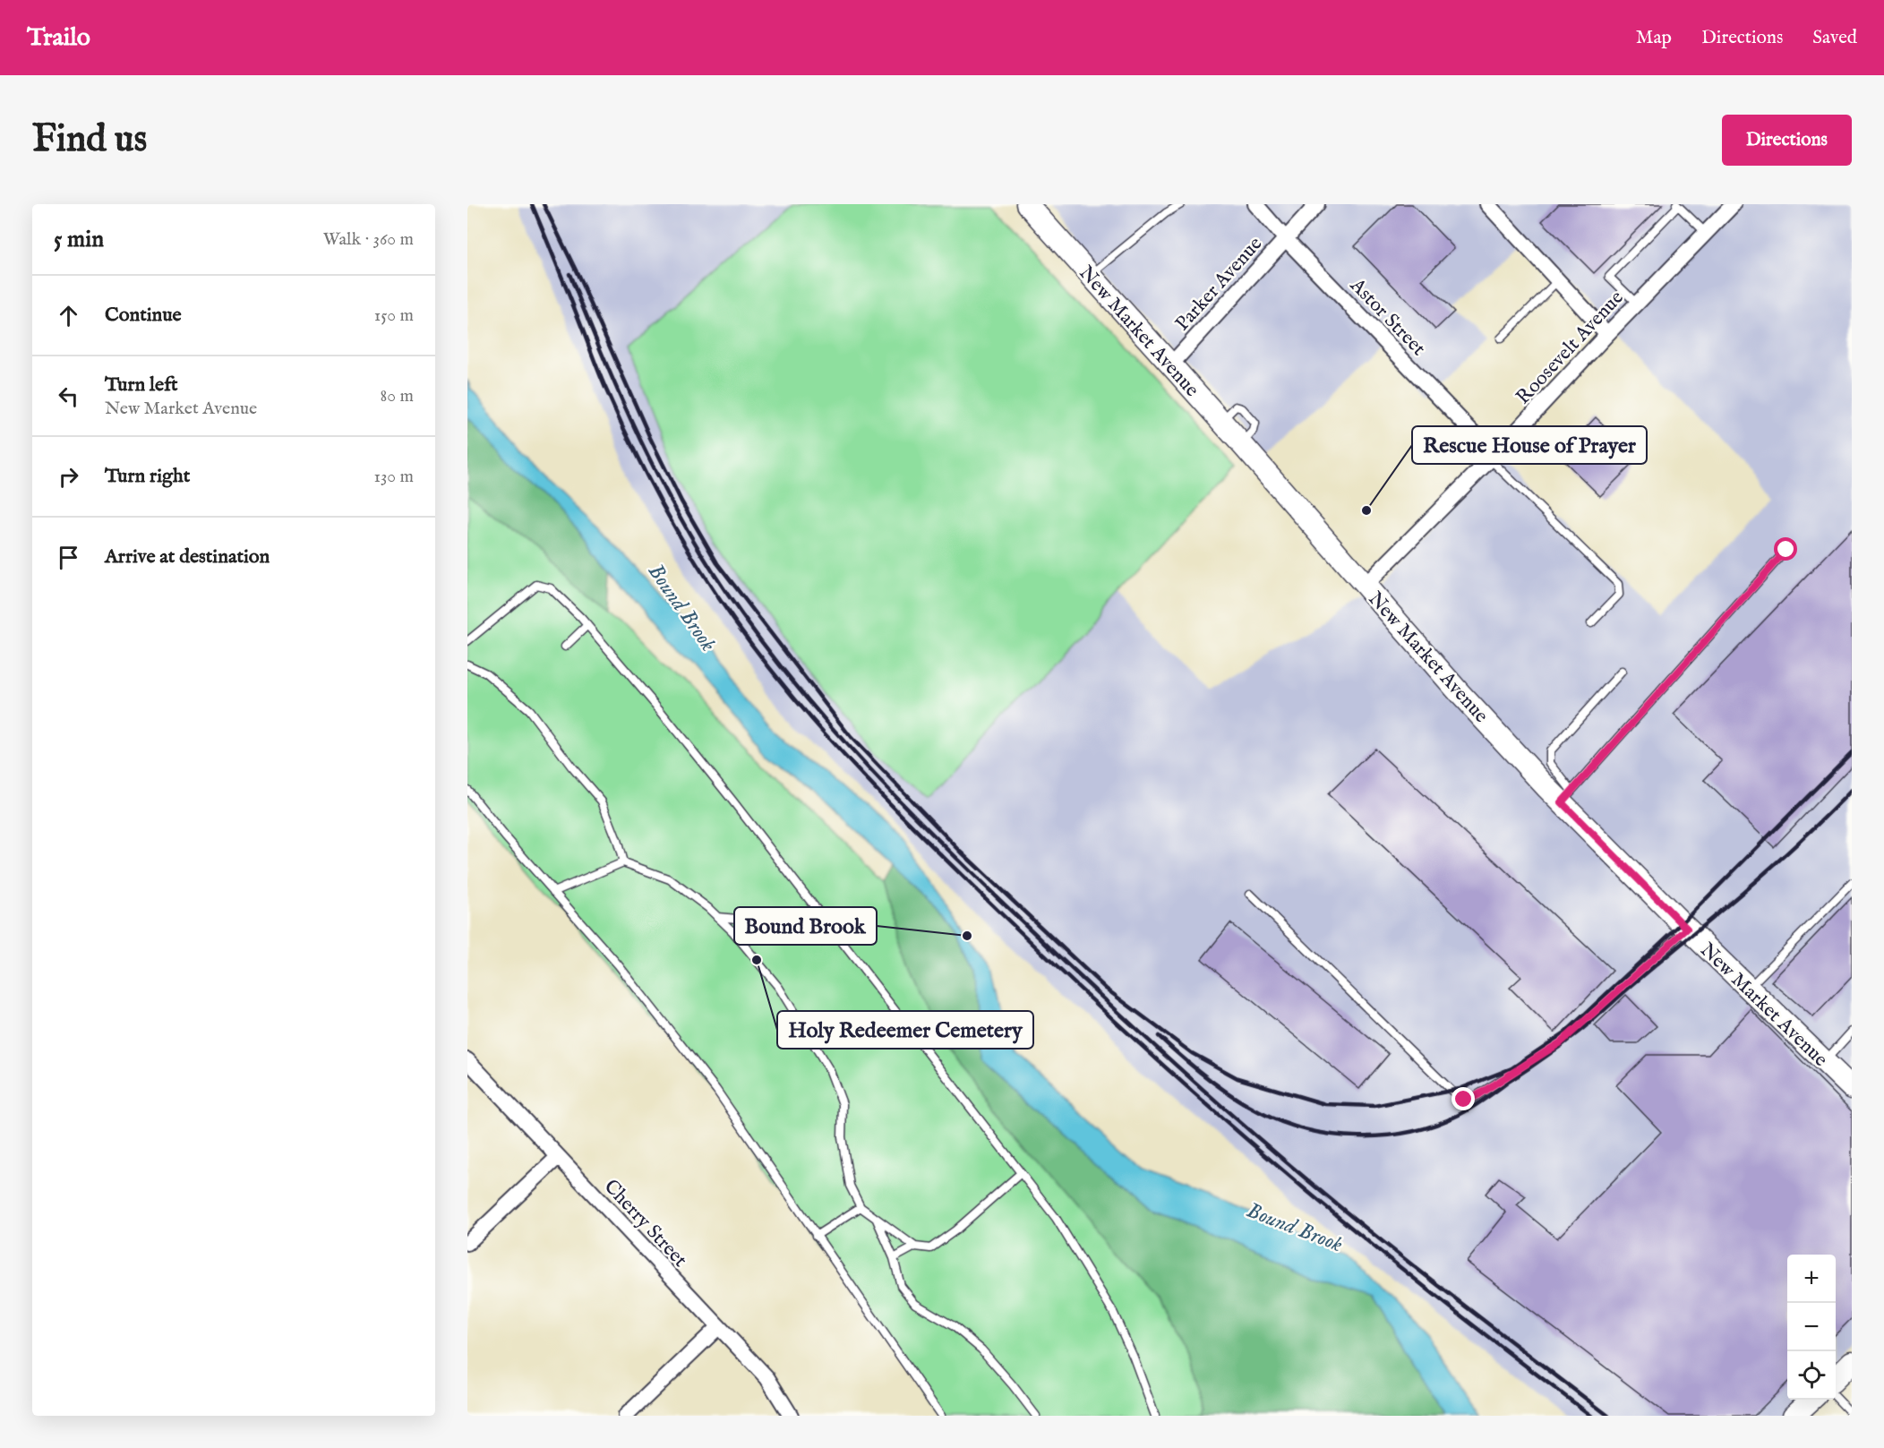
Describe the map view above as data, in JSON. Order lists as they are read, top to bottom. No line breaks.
{"streets":{"main road":["New Market Avenue"],"street":["Parker Avenue","Astor Street","Roosevelt Avenue","Cherry Street"]},"crossings":[["Parker Avenue","Astor Street"],["Parker Avenue","New Market Avenue"],["Astor Street","Roosevelt Avenue"],["New Market Avenue","Roosevelt Avenue"]],"water":["Bound Brook"],"places":["Rescue House of Prayer","Bound Brook","Holy Redeemer Cemetery"],"page":{"header":"Trailo","nav":["Map","Directions","Saved"],"buttons":"Directions","title":"Find us","heading":["5 min","Walk · 360 m"],"list":[["Continue","150 m"],["Turn left","New Market Avenue","80 m"],["Turn right","130 m"],"Arrive at destination"],"map_buttons":["+","−"]}}
